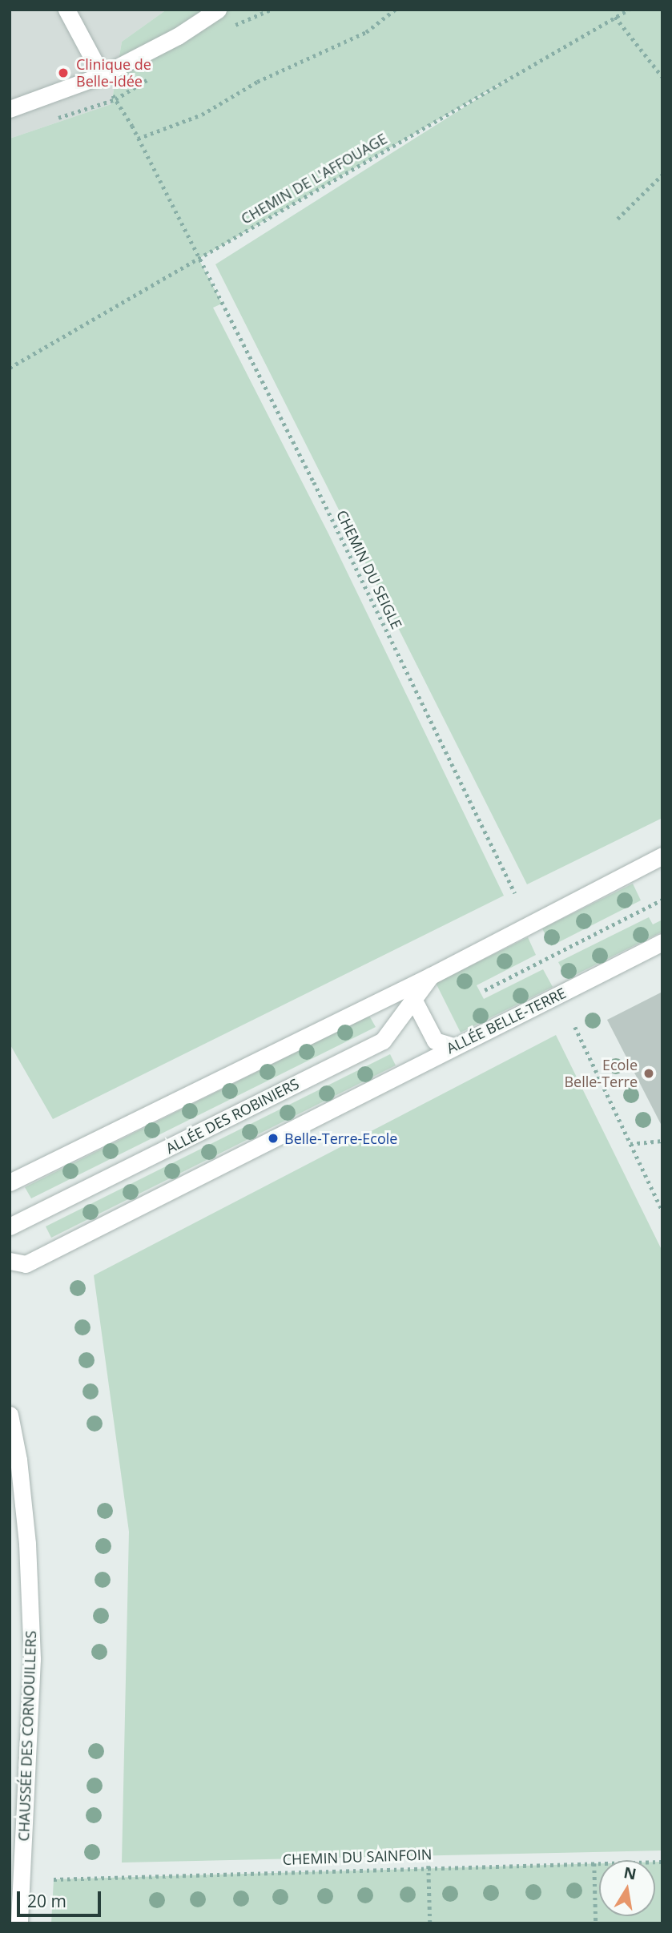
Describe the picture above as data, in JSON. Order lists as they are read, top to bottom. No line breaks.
{"streets":{"street":["ALLÉE BELLE-TERRE","ALLÉE DES ROBINIERS","CHAUSSÉE DES CORNOUILLERS"],"path":["CHEMIN DE L'AFFOUAGE","CHEMIN DU SEIGLE","CHEMIN DU SAINFOIN"]},"crossings":[["CHEMIN DE L'AFFOUAGE","CHEMIN DU SEIGLE"]],"places":["Clinique de Belle-Idée","Ecole Belle-Terre","Belle-Terre-Ecole"],"scale_bar":"20 m","north":"top"}
